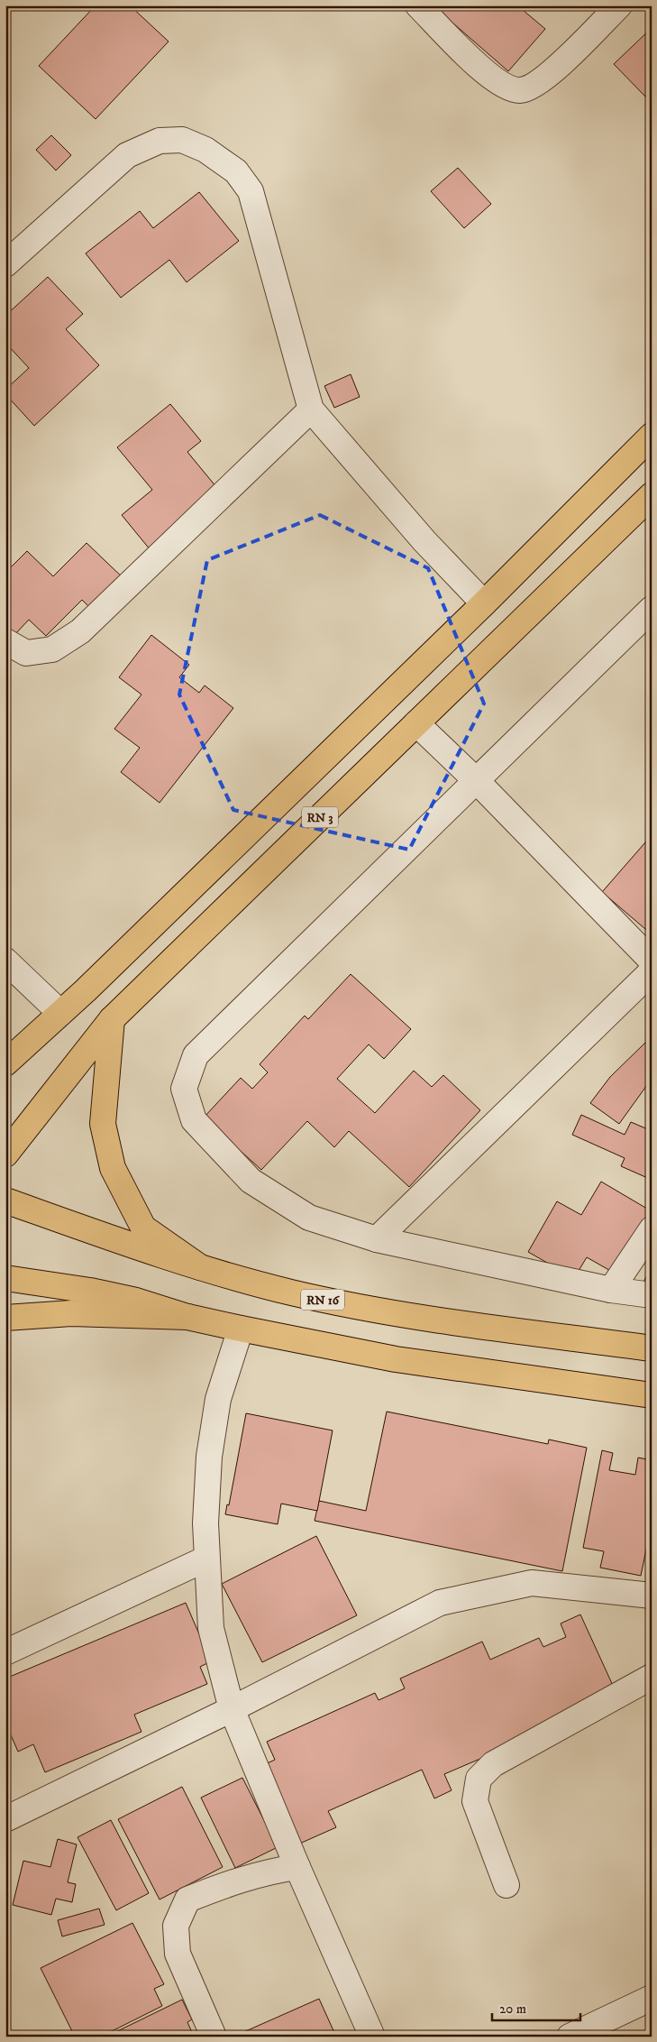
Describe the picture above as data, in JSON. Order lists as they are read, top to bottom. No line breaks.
{"streets":{"main road":["RN 3","RN 16"]},"scale_bar":"20 m"}
